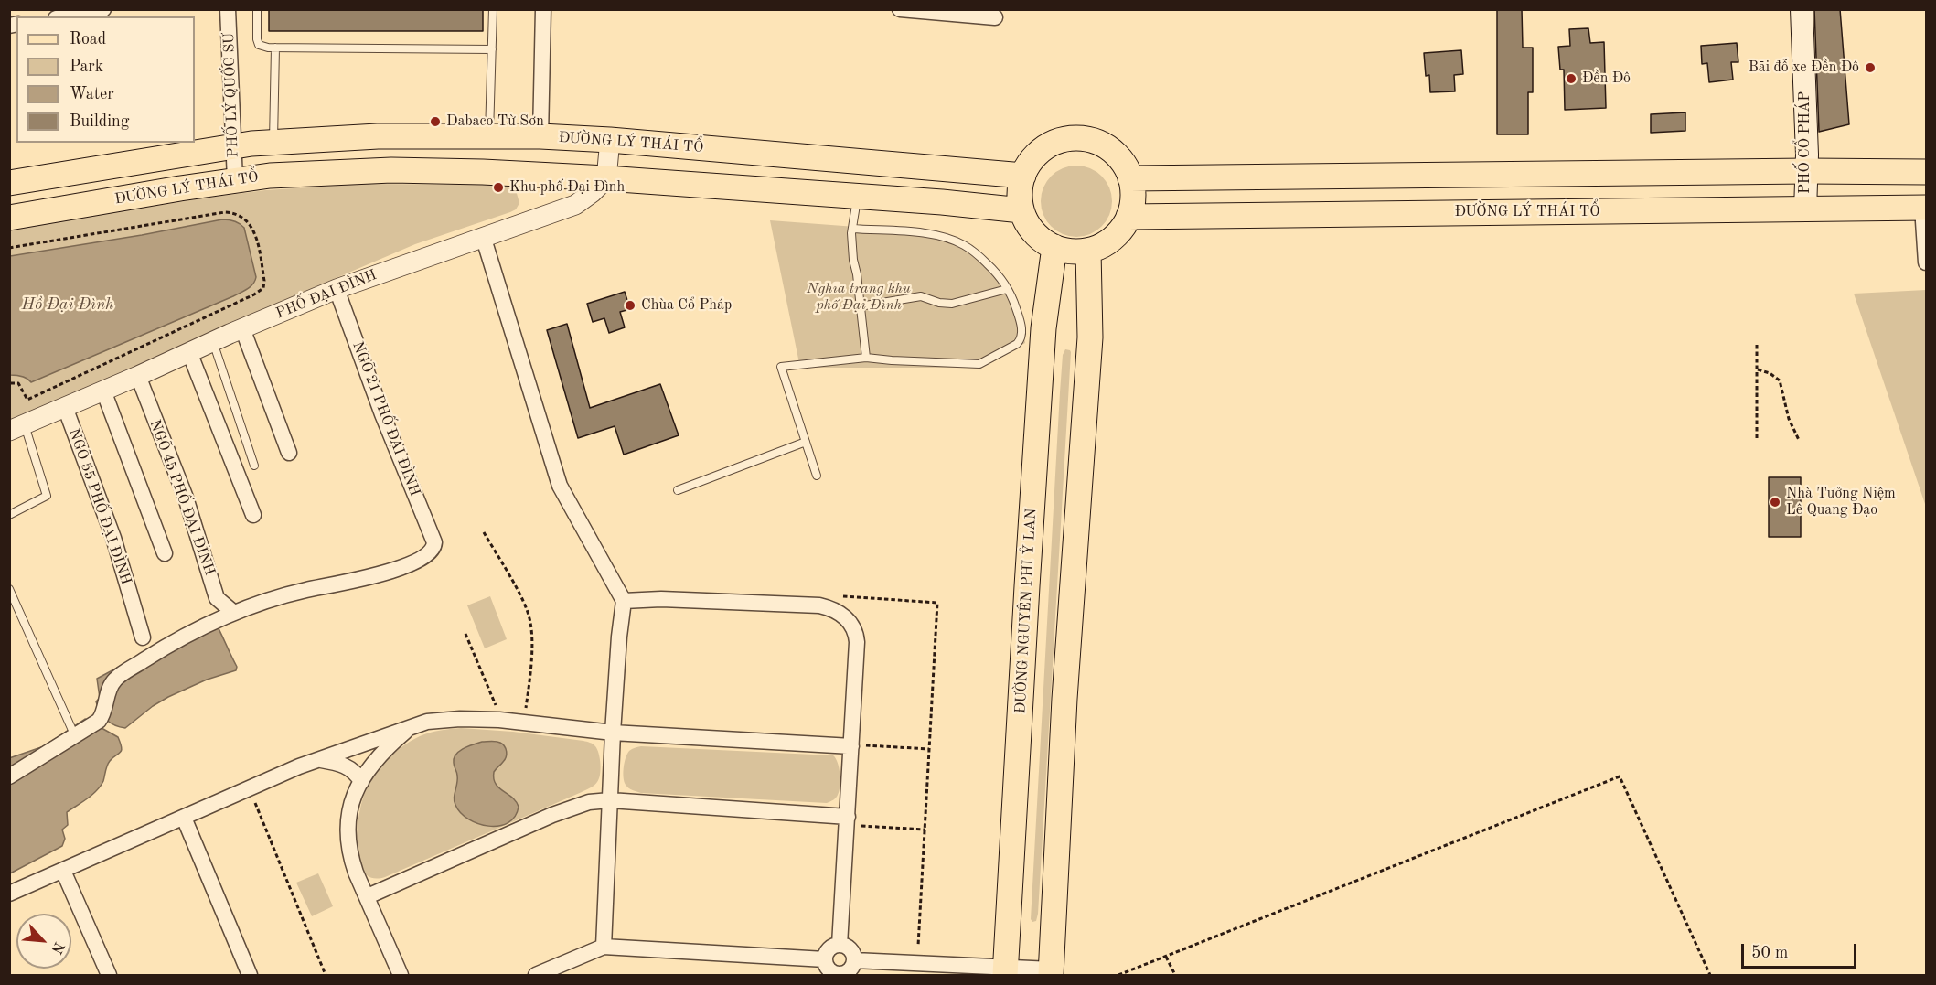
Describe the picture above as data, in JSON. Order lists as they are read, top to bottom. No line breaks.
{"streets":{"main road":["ĐƯỜNG LÝ THÁI TỔ","PHỐ CỔ PHÁP","ĐƯỜNG NGUYÊN PHI Ỷ LAN"],"street":["PHỐ LÝ QUỐC SƯ","PHỐ ĐẠI ĐÌNH","NGÕ 21 PHỐ ĐẠI ĐÌNH","NGÕ 45 PHỐ ĐẠI ĐÌNH","NGÕ 55 PHỐ ĐẠI ĐÌNH"]},"crossings":[["PHỐ LÝ QUỐC SƯ","ĐƯỜNG LÝ THÁI TỔ"],["ĐƯỜNG LÝ THÁI TỔ","PHỐ CỔ PHÁP"],["ĐƯỜNG LÝ THÁI TỔ","PHỐ ĐẠI ĐÌNH"],["ĐƯỜNG LÝ THÁI TỔ","ĐƯỜNG NGUYÊN PHI Ỷ LAN"],["PHỐ ĐẠI ĐÌNH","NGÕ 21 PHỐ ĐẠI ĐÌNH"],["PHỐ ĐẠI ĐÌNH","NGÕ 45 PHỐ ĐẠI ĐÌNH"],["PHỐ ĐẠI ĐÌNH","NGÕ 55 PHỐ ĐẠI ĐÌNH"],["NGÕ 21 PHỐ ĐẠI ĐÌNH","NGÕ 45 PHỐ ĐẠI ĐÌNH"]],"water":["Hồ Đại Đình"],"parks":["Nghĩa trang khu phố Đại Đình"],"places":["Bãi đỗ xe Đền Đô","Đền Đô","Dabaco Từ Sơn","Khu phố Đại Đình","Chùa Cổ Pháp","Nhà Tưởng Niệm Lê Quang Đạo"],"legend":["Road","Park","Water","Building"],"scale_bar":"50 m","north":"bottom right"}
